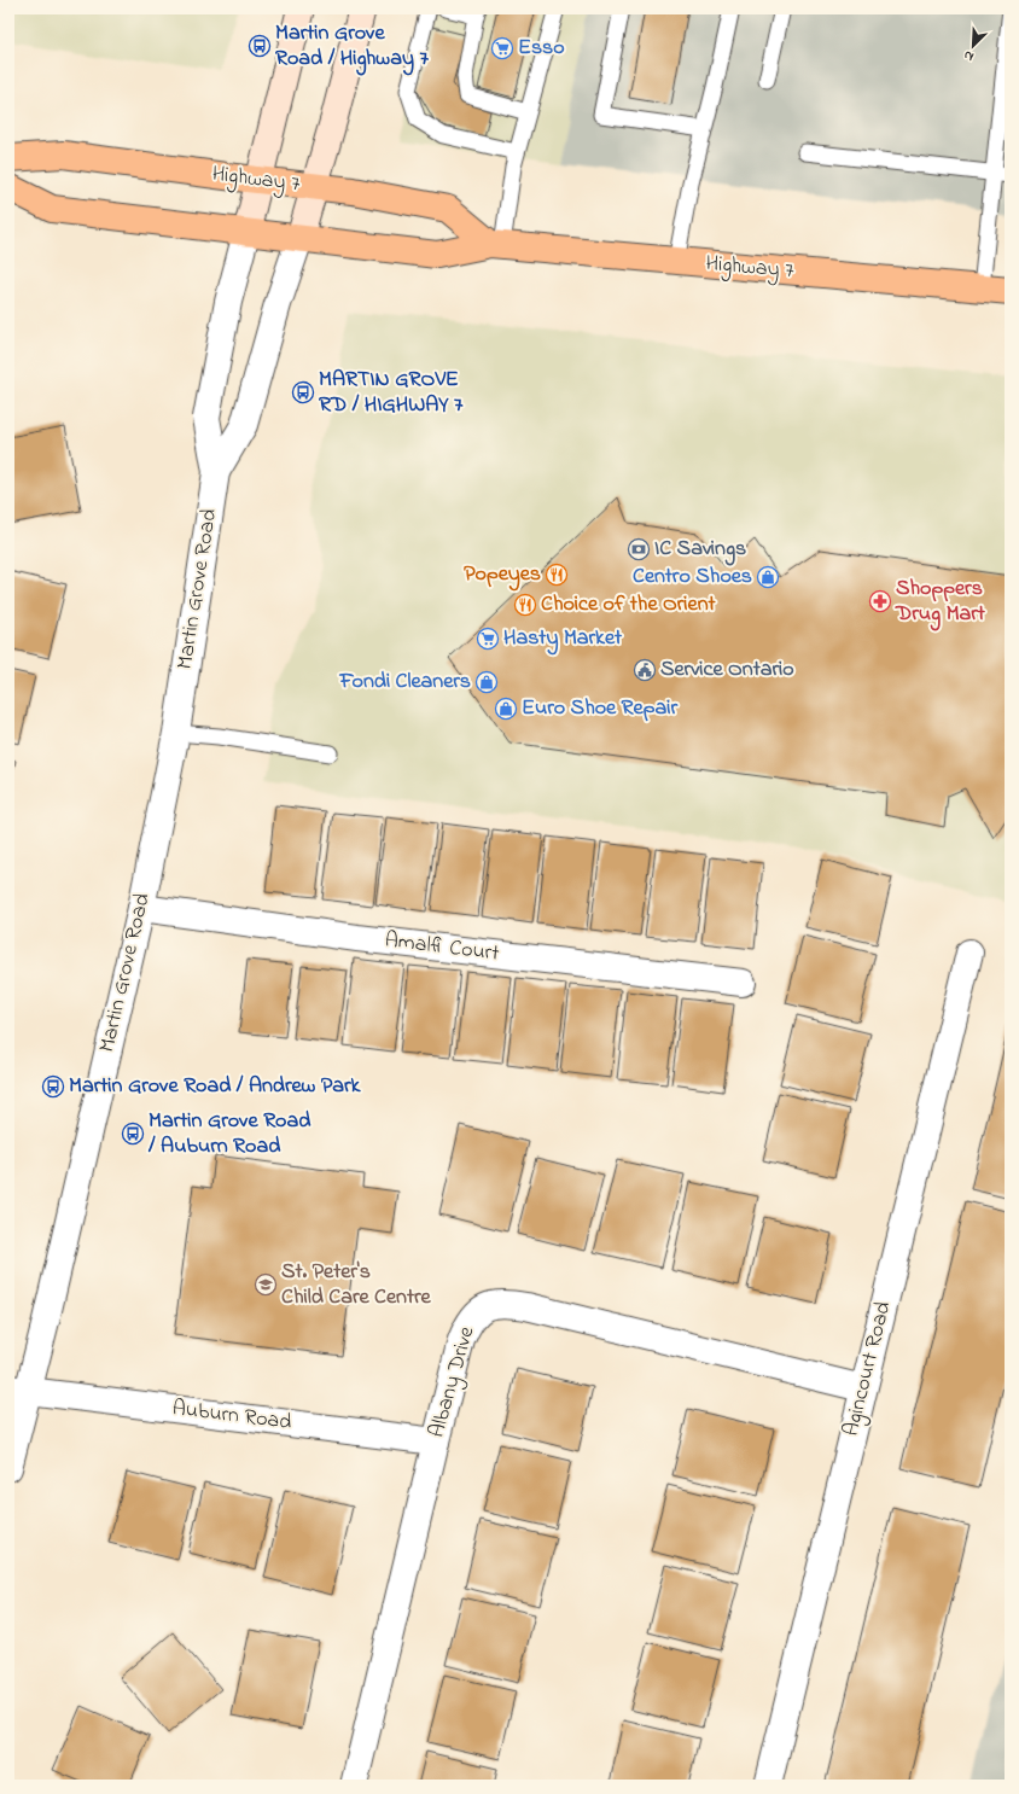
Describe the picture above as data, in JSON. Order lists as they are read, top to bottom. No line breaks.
{"streets":{"main road":["Highway 7","Martin Grove Road"],"street":["Amalfi Court","Agincourt Road","Albany Drive","Auburn Road"]},"crossings":[["Highway 7","Martin Grove Road"],["Martin Grove Road","Amalfi Court"],["Martin Grove Road","Auburn Road"],["Agincourt Road","Albany Drive"],["Albany Drive","Auburn Road"]],"places":{"bus stop":["Martin Grove Road / Highway 7","MARTIN GROVE RD / HIGHWAY 7","Martin Grove Road / Andrew Park","Martin Grove Road / Auburn Road"],"supermarket":["Esso","Hasty Market"],"bank":["IC Savings"],"restaurant":["Popeyes","Choice of the Orient"],"shop":["Centro Shoes","Fondi Cleaners","Euro Shoe Repair"],"pharmacy":["Shoppers Drug Mart"],"public building":["Service Ontario"],"school or university":["St. Peter's Child Care Centre"]},"north":"bottom left"}
